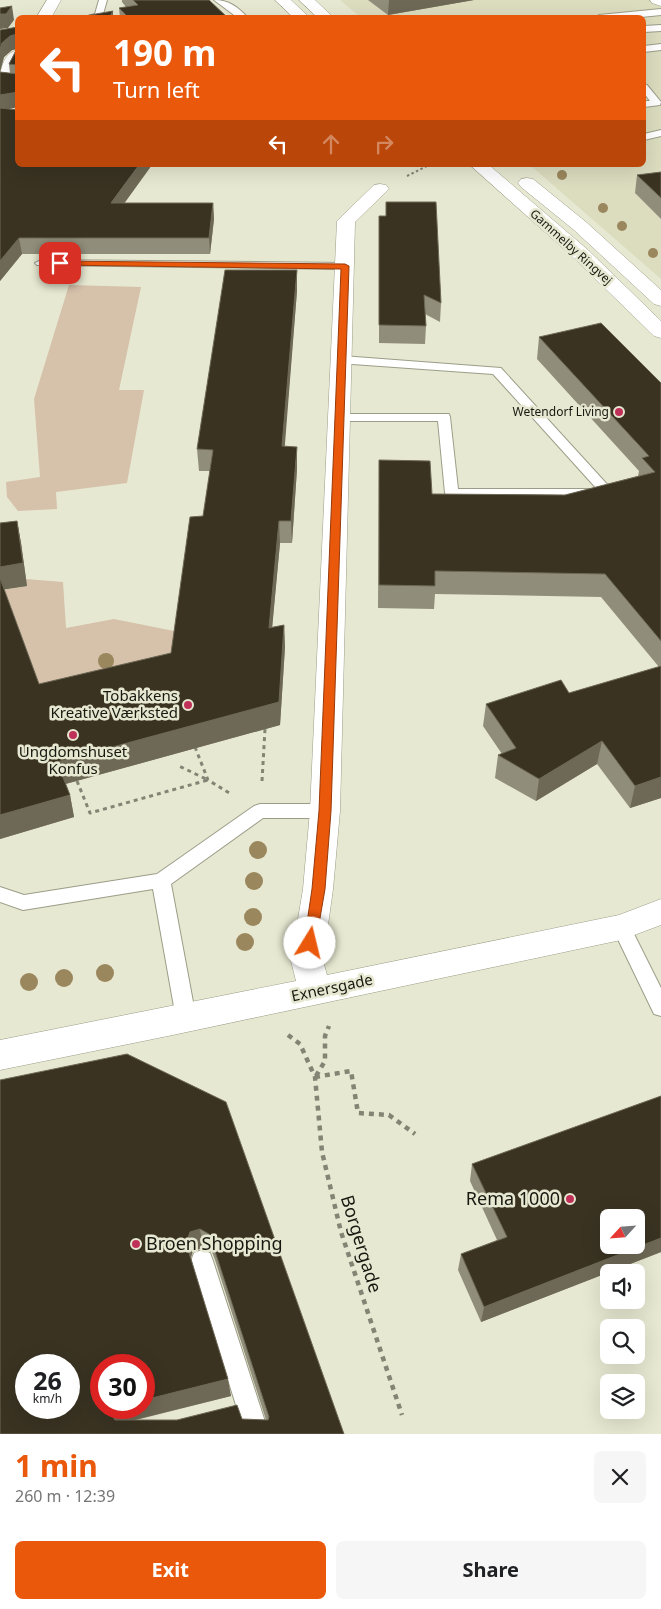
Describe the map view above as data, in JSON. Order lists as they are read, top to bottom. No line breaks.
{"streets":{"street":["Gammelby Ringvej","Exnersgade"],"path":["Borgergade"]},"places":["Wetendorf Living","Tobakkens Kreative Værksted","Ungdomshuset Konfus","Rema 1000","Broen Shopping"],"north":"bottom left","page":{"turn":["190 m","Turn left"],"speed":"26 km/h","limit":"30","heading":["1 min","260 m · 12:39"],"buttons":["Exit","Share"]}}
